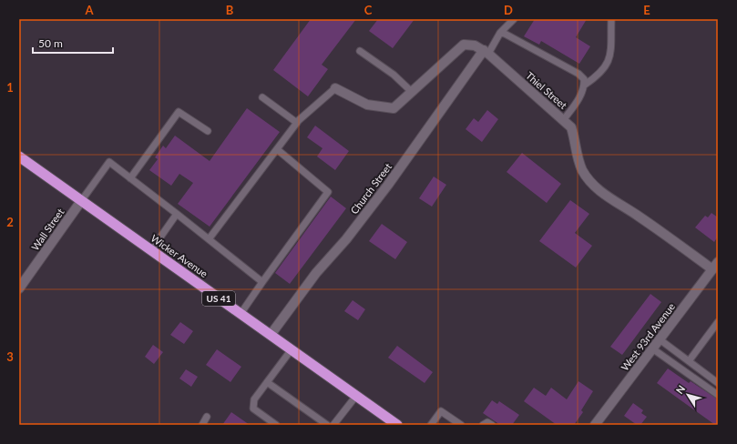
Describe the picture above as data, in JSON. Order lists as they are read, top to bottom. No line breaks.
{"streets":{"highway":["Wicker Avenue","US 41"],"street":["Thiel Street","Church Street","Wall Street","West 93rd Avenue"]},"crossings":[["Thiel Street","Church Street"],["Thiel Street","West 93rd Avenue"],["Church Street","Wicker Avenue"],["Wall Street","Wicker Avenue"]],"scale_bar":"50 m","north":"top left","grid":{"columns":["A","B","C","D","E"],"rows":["1","2","3"]}}
